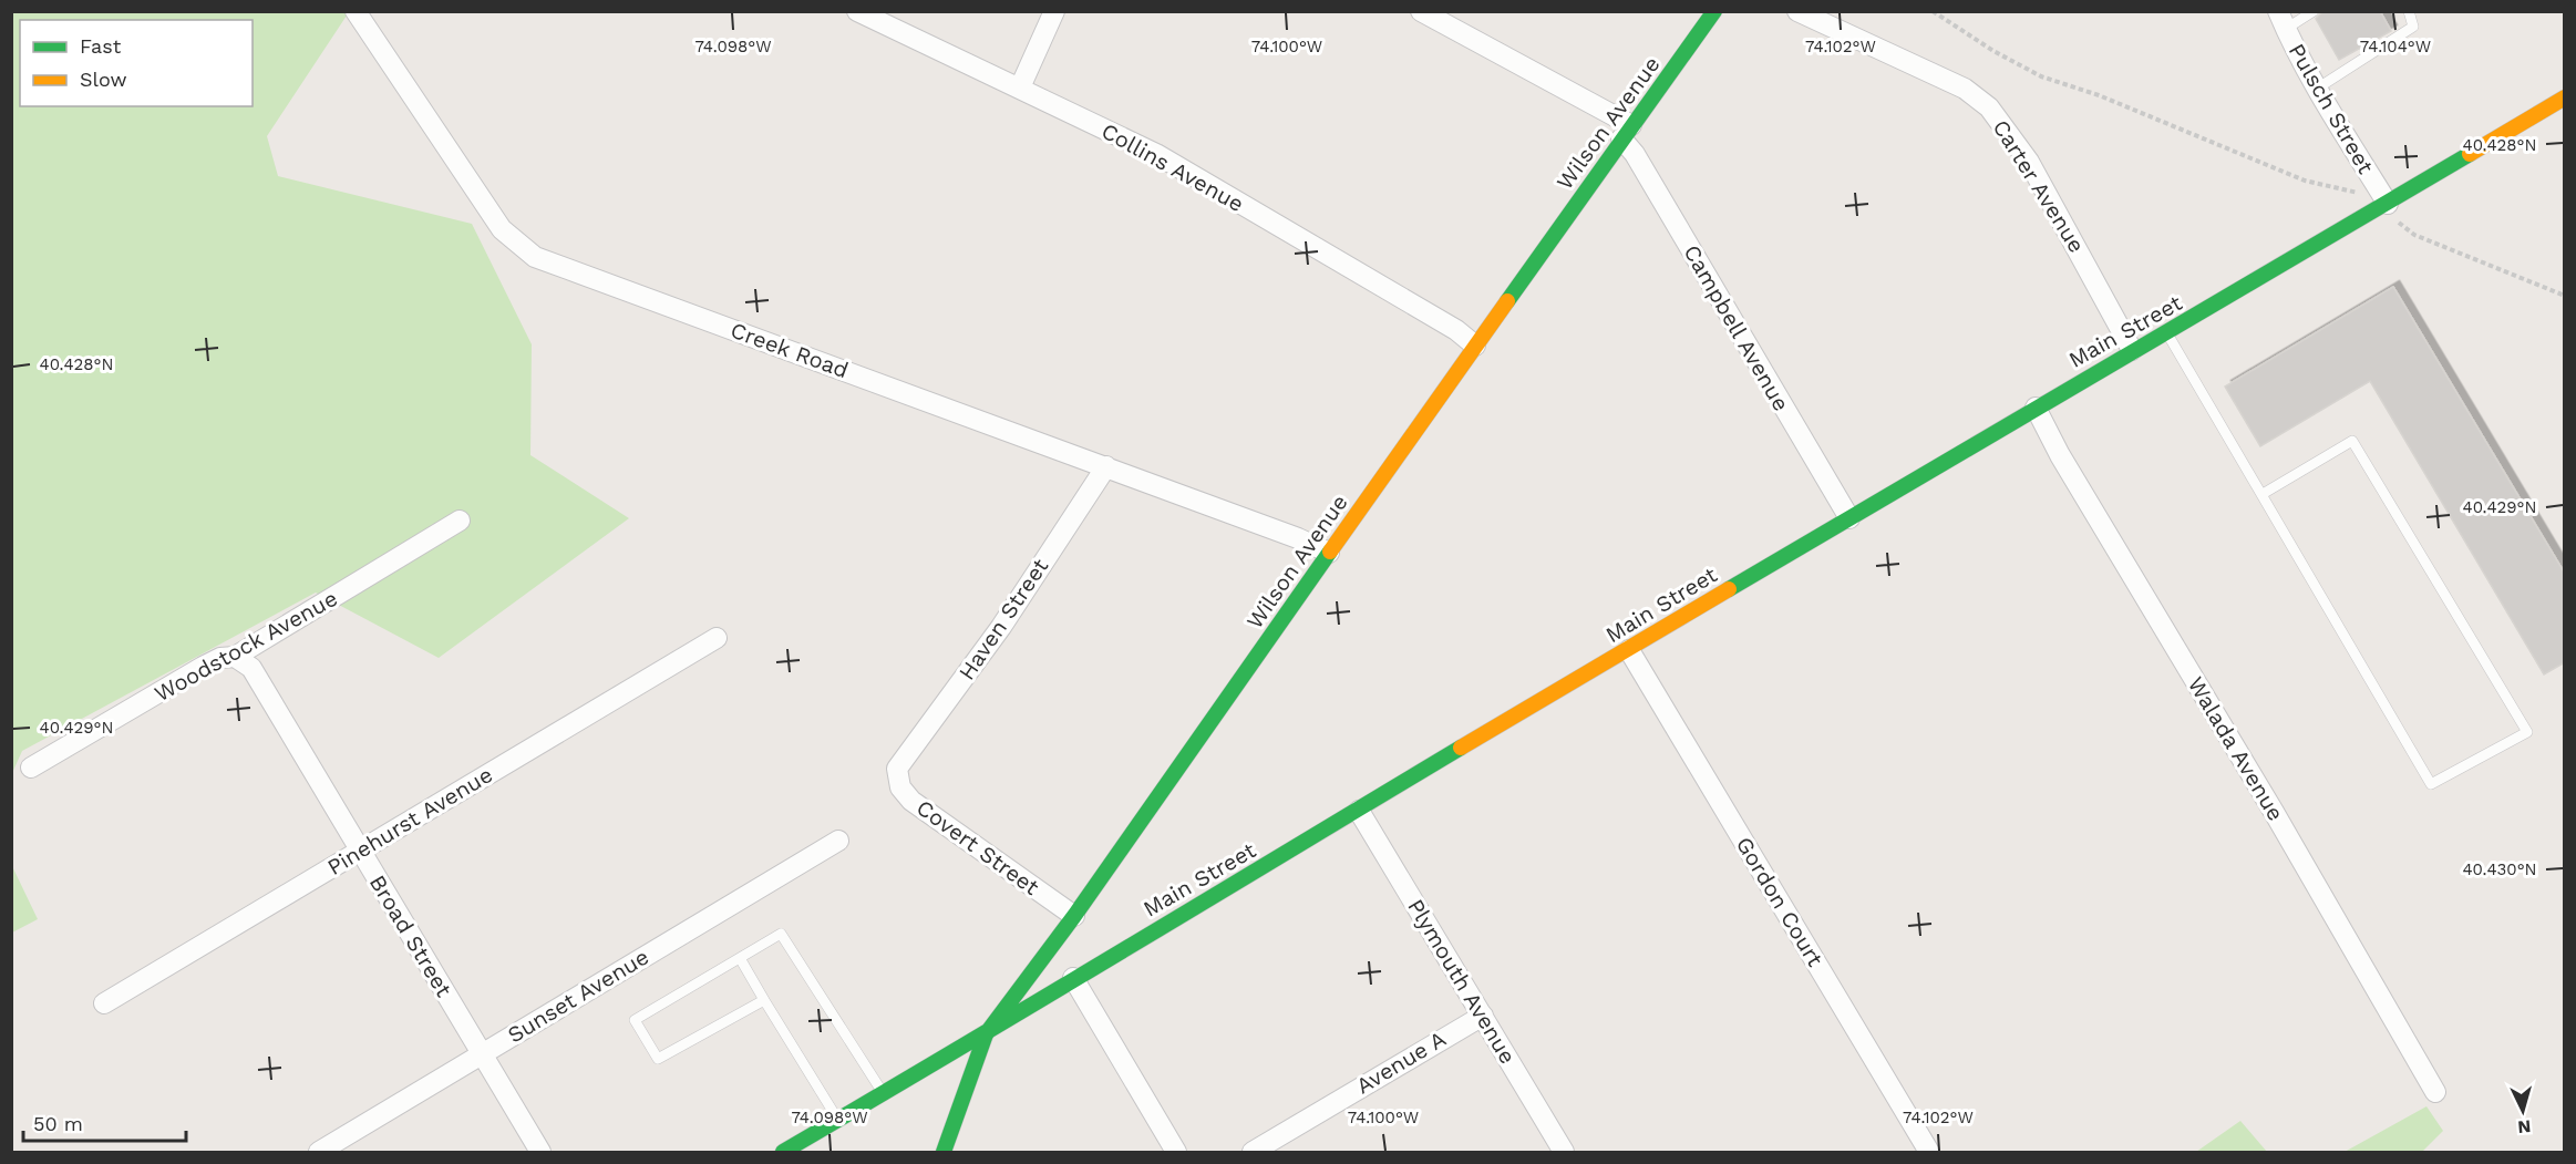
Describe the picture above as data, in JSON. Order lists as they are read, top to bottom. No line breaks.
{"streets":{"street":["Pulsch Street","Wilson Avenue","Collins Avenue","Carter Avenue","Campbell Avenue","Main Street","Creek Road","Haven Street","Woodstock Avenue","Walada Avenue","Pinehurst Avenue","Covert Street","Gordon Court","Broad Street","Plymouth Avenue","Sunset Avenue","Avenue A"]},"crossings":[["Pulsch Street","Main Street"],["Wilson Avenue","Collins Avenue"],["Wilson Avenue","Campbell Avenue"],["Wilson Avenue","Main Street"],["Wilson Avenue","Creek Road"],["Wilson Avenue","Covert Street"],["Carter Avenue","Main Street"],["Campbell Avenue","Main Street"],["Main Street","Walada Avenue"],["Main Street","Gordon Court"],["Main Street","Plymouth Avenue"],["Creek Road","Haven Street"],["Haven Street","Covert Street"],["Woodstock Avenue","Broad Street"],["Pinehurst Avenue","Broad Street"],["Broad Street","Sunset Avenue"],["Plymouth Avenue","Avenue A"]],"legend":["Fast","Slow"],"scale_bar":"50 m","north":"bottom","coordinates":["74.098°W","74.100°W","74.102°W","74.104°W","40.428°N","40.429°N","40.430°N"]}
